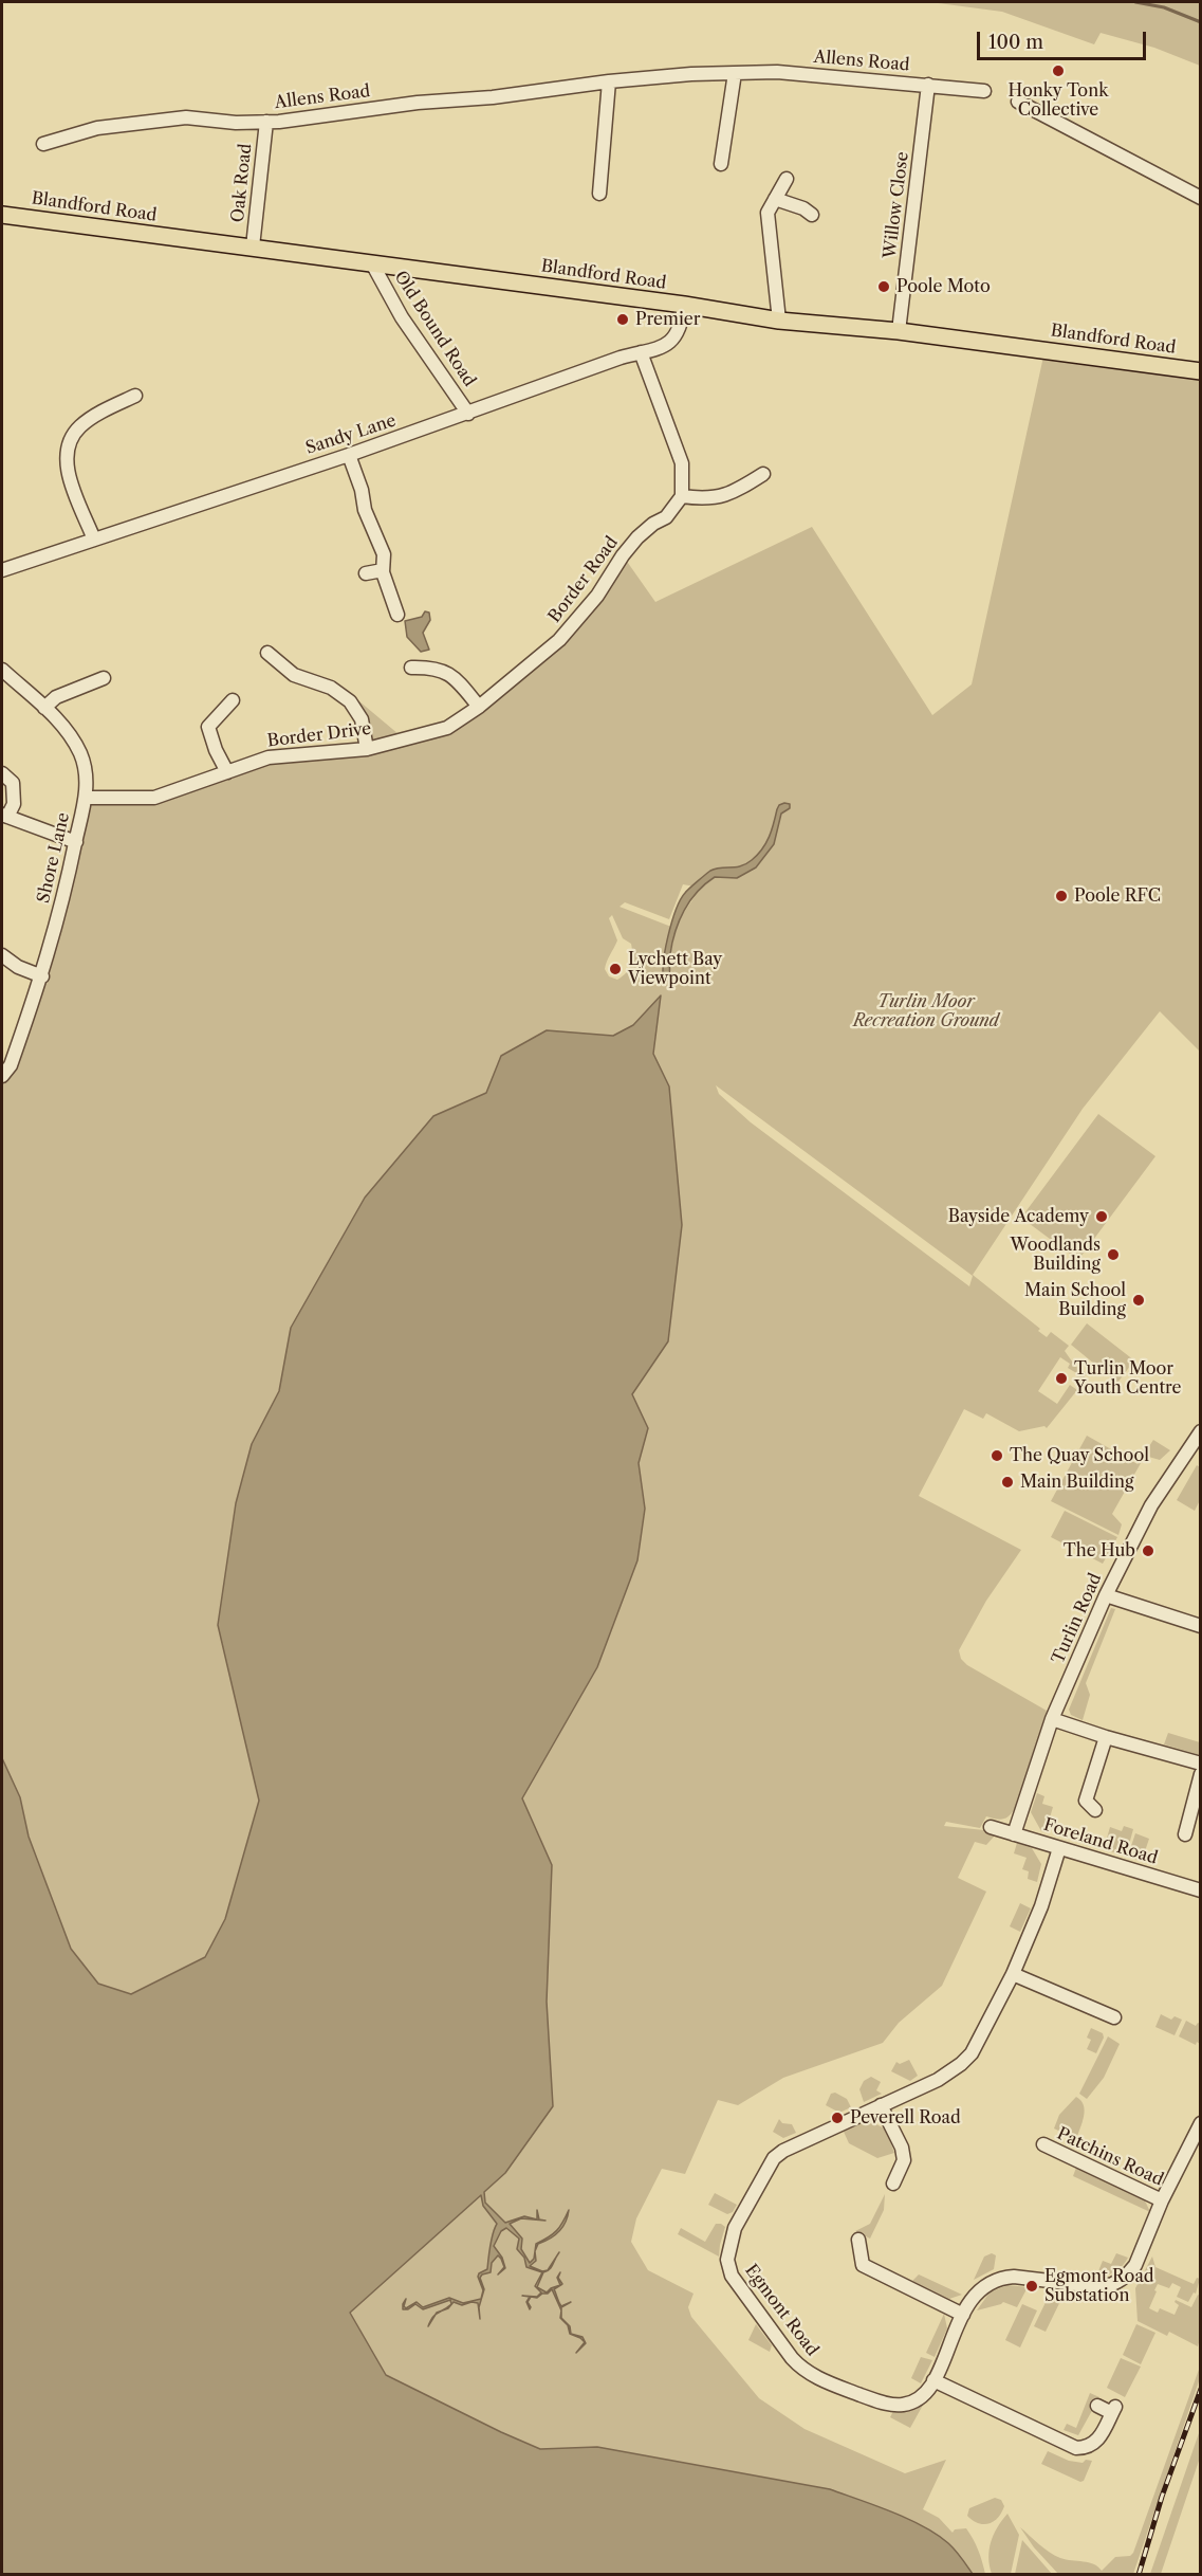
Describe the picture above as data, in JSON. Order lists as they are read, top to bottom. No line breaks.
{"streets":{"main road":["Blandford Road"],"street":["Allens Road","Oak Road","Willow Close","Old Bound Road","Sandy Lane","Border Road","Border Drive","Shore Lane","Turlin Road","Foreland Road","Patchins Road","Egmont Road"]},"crossings":[["Allens Road","Oak Road"],["Allens Road","Willow Close"],["Oak Road","Blandford Road"],["Willow Close","Blandford Road"],["Blandford Road","Old Bound Road"],["Blandford Road","Sandy Lane"],["Old Bound Road","Sandy Lane"],["Border Road","Border Drive"],["Border Drive","Shore Lane"],["Turlin Road","Foreland Road"],["Foreland Road","Egmont Road"],["Patchins Road","Egmont Road"]],"parks":["Turlin Moor Recreation Ground"],"places":["Honky Tonk Collective","Poole Moto","Premier","Poole RFC","Lychett Bay Viewpoint","Bayside Academy","Woodlands Building","Main School Building","Turlin Moor Youth Centre","The Quay School","Main Building","The Hub","Peverell Road","Egmont Road Substation"],"scale_bar":"100 m"}
